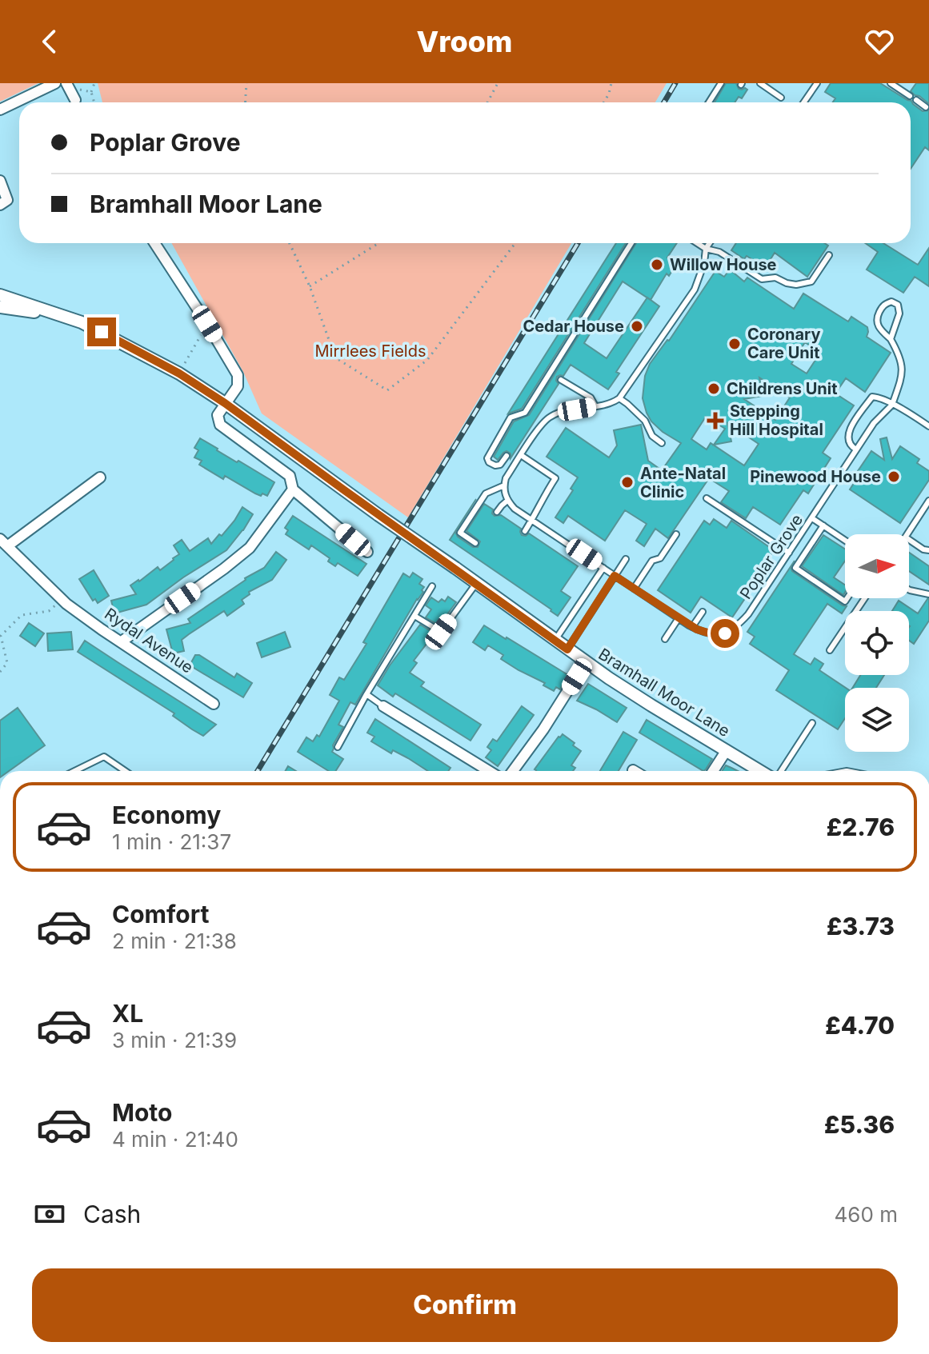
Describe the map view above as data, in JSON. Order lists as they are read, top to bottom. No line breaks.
{"streets":{"street":["Rydal Avenue","Bramhall Moor Lane"],"lane":["Poplar Grove"]},"parks":["Mirrlees Fields"],"places":{"other":["Willow House","Cedar House","Coronary Care Unit","Childrens Unit","Pinewood House","Ante-Natal Clinic"],"health":["Stepping Hill Hospital"]},"north":"right","page":{"header":"Vroom","banner":["Poplar Grove","Bramhall Moor Lane"],"list":[{"name":"Economy","note":"1 min · 21:37","value":"£2.76"},{"name":"Comfort","note":"2 min · 21:38","value":"£3.73"},{"name":"XL","note":"3 min · 21:39","value":"£4.70"},{"name":"Moto","note":"4 min · 21:40","value":"£5.36"}],"pay":["Cash","460 m"],"buttons":"Confirm"}}
